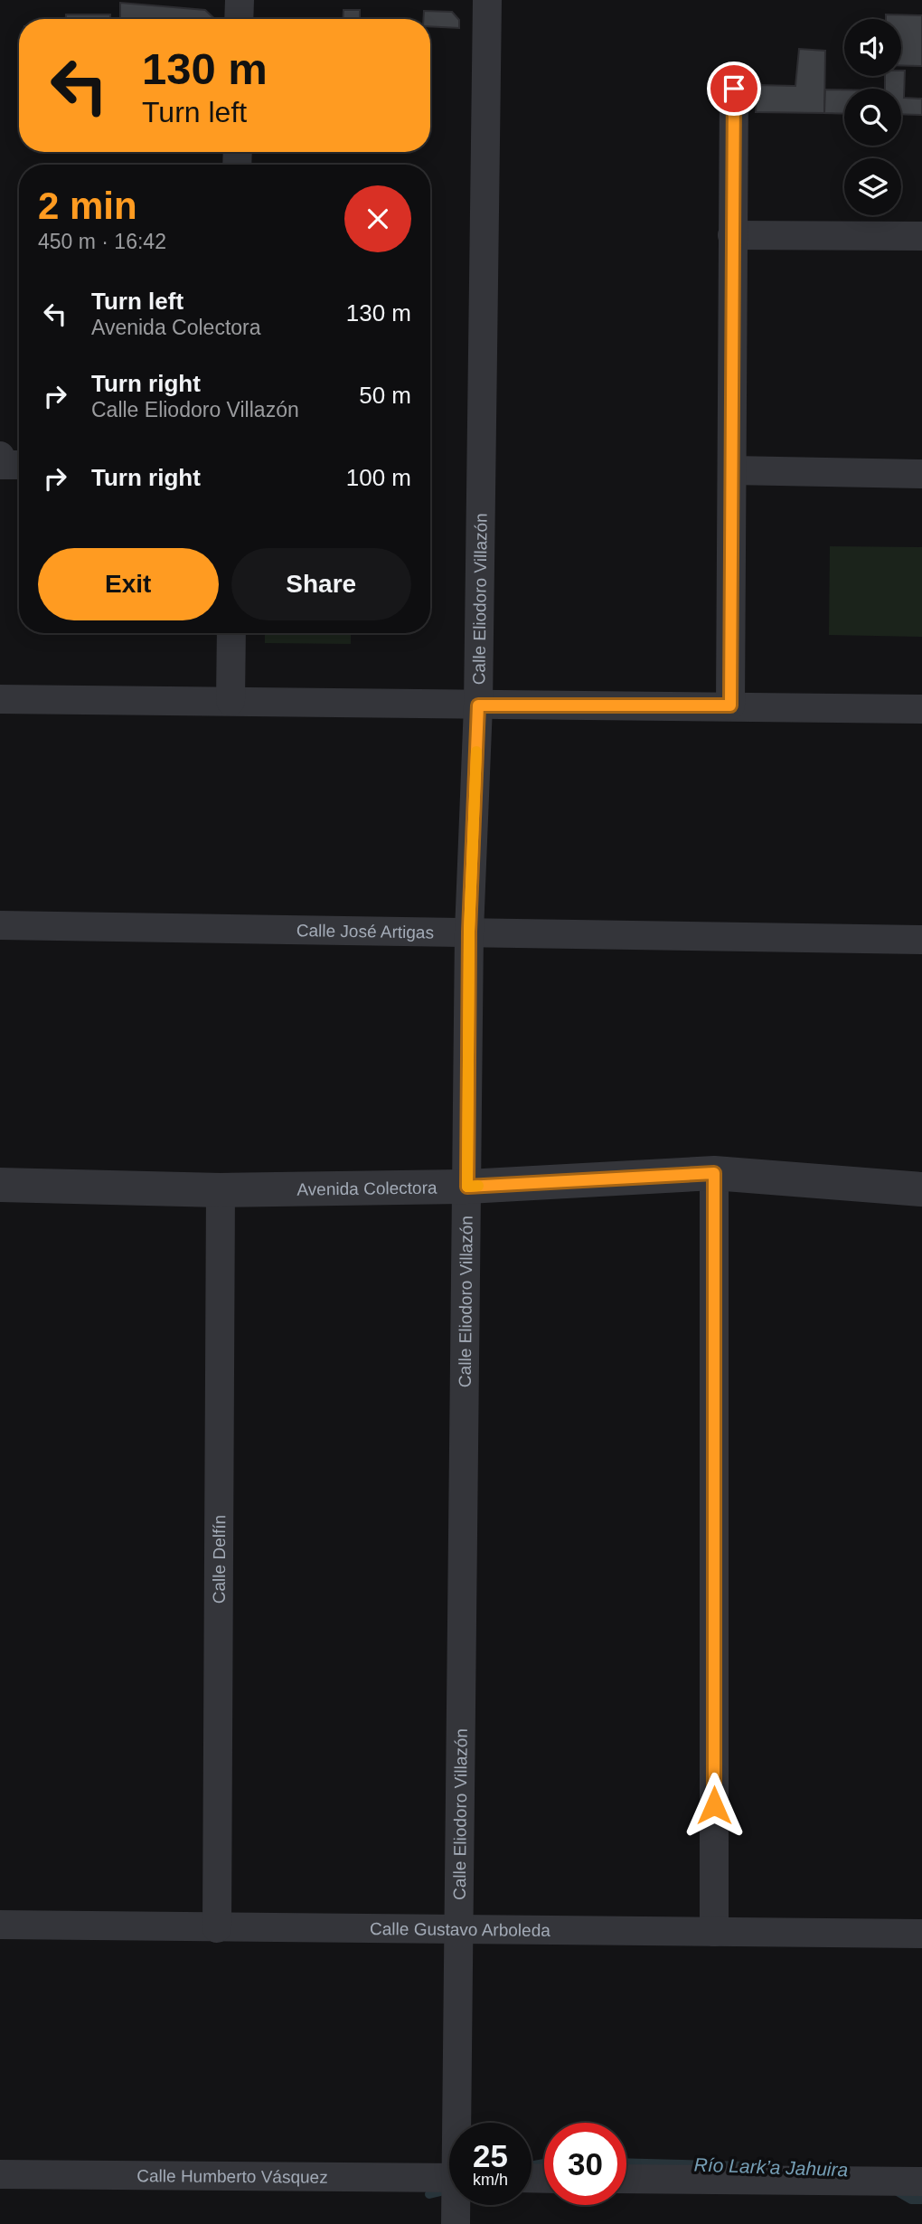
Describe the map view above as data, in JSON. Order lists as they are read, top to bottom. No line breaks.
{"streets":{"street":["Calle Eliodoro Villazón","Calle José Artigas","Avenida Colectora","Calle Delfín","Calle Gustavo Arboleda","Calle Humberto Vásquez"]},"crossings":[["Calle Eliodoro Villazón","Calle José Artigas"],["Calle Eliodoro Villazón","Avenida Colectora"],["Calle Eliodoro Villazón","Calle Gustavo Arboleda"],["Avenida Colectora","Calle Delfín"],["Calle Delfín","Calle Gustavo Arboleda"]],"water":["Río Lark’a Jahuira"],"page":{"turn":["130 m","Turn left"],"heading":["2 min","450 m · 16:42"],"list":[{"name":"Turn left","note":"Avenida Colectora","value":"130 m"},{"name":"Turn right","note":"Calle Eliodoro Villazón","value":"50 m"},{"name":"Turn right","value":"100 m"}],"buttons":["Exit","Share"],"speed":"25 km/h","limit":"30"}}
